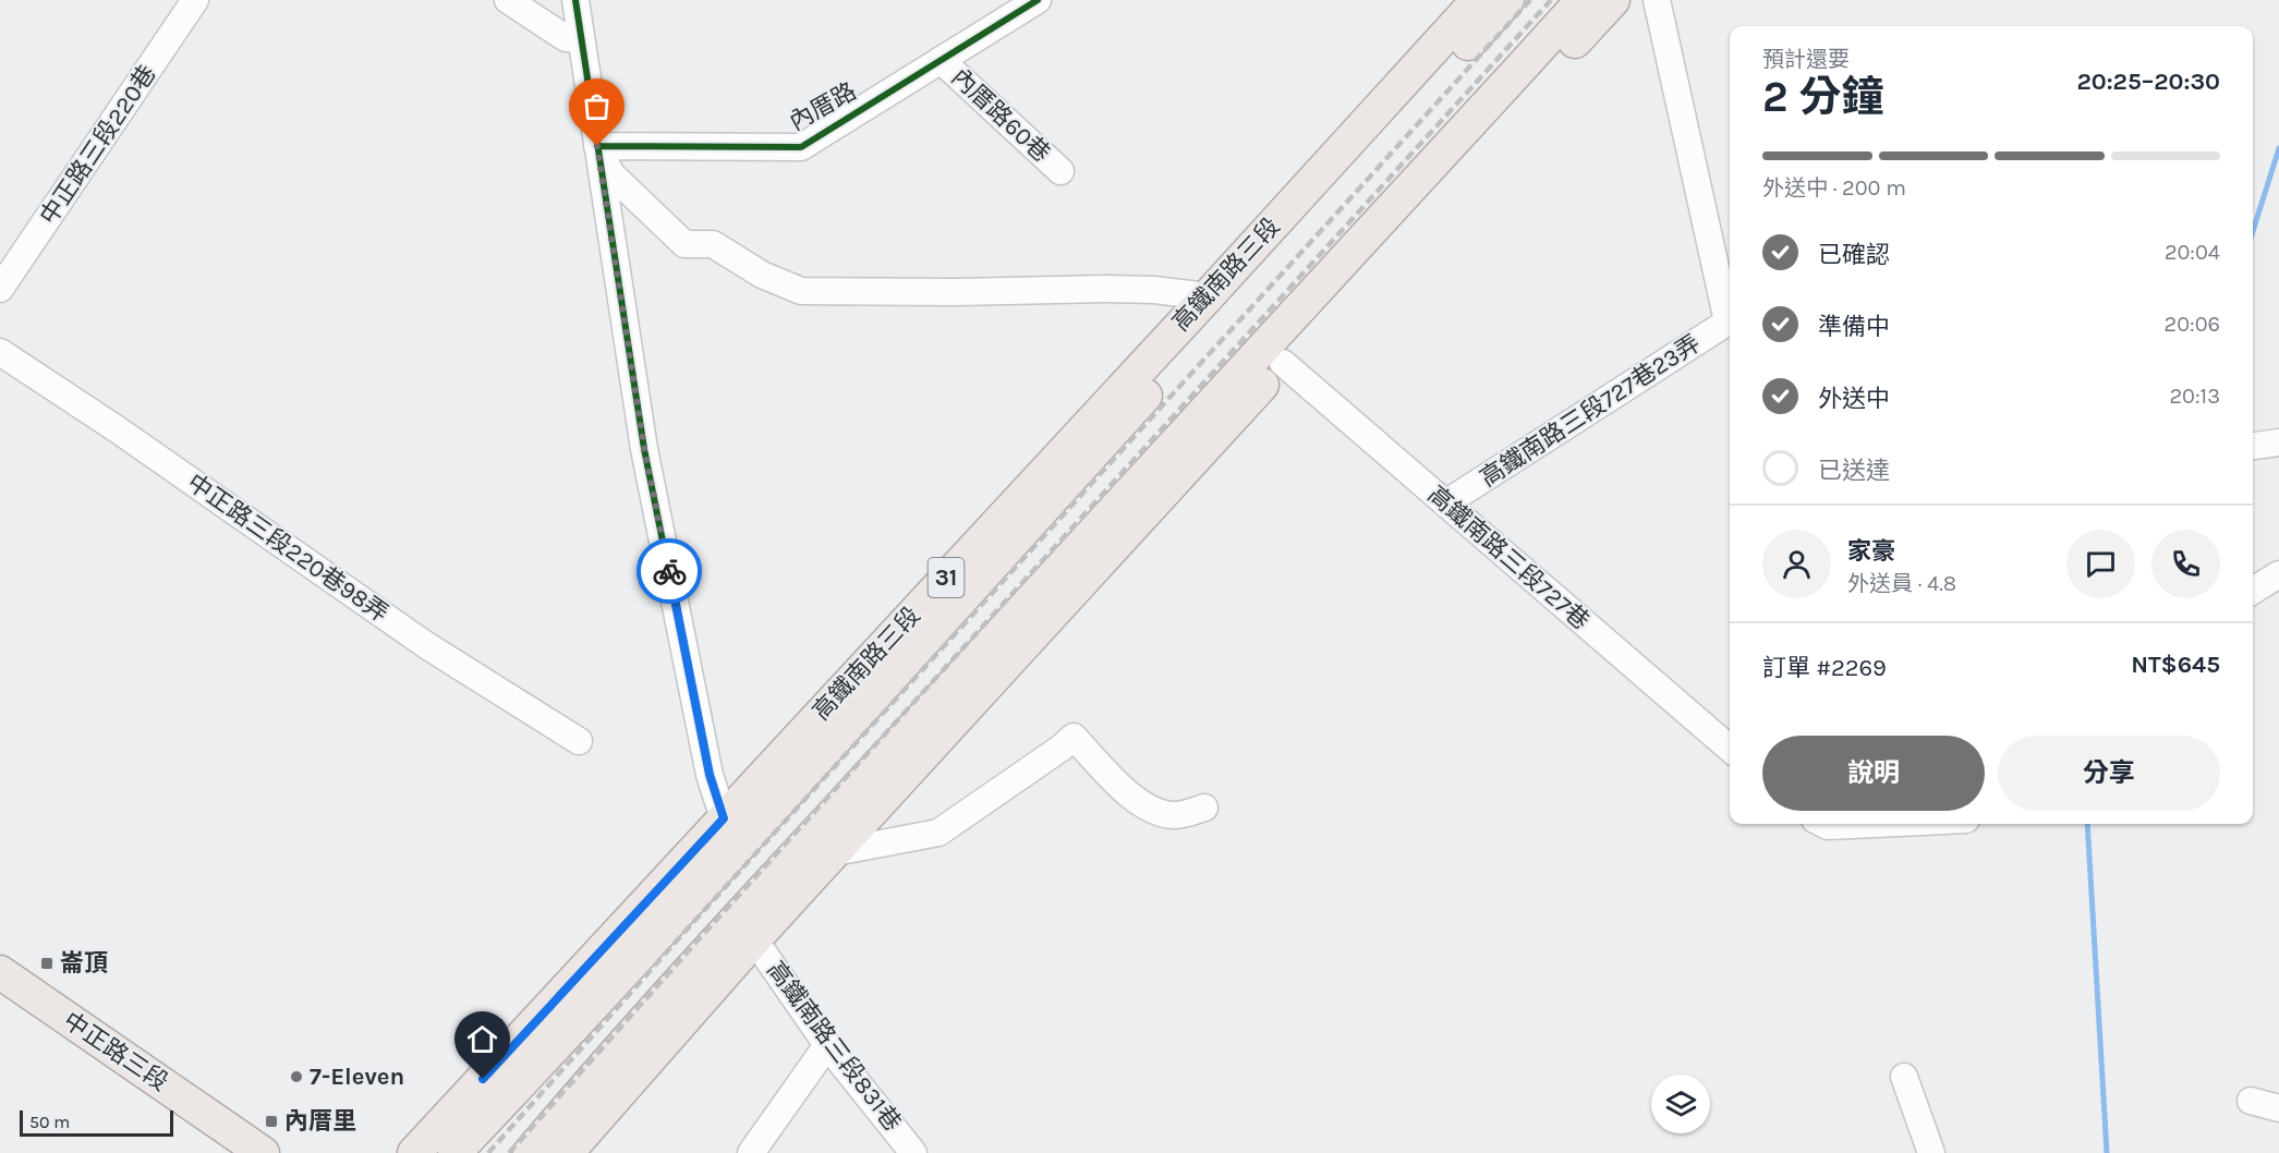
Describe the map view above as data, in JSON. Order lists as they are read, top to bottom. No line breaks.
{"streets":{"main road":["高鐵南路三段","31","中正路三段"],"street":["內厝路","內厝路60巷","中正路三段220巷","高鐵南路三段727巷23弄","中正路三段220巷98弄","高鐵南路三段727巷","高鐵南路三段831巷"]},"crossings":[["內厝路","內厝路60巷"],["高鐵南路三段727巷23弄","高鐵南路三段727巷"]],"places":{"transit":["崙頂","內厝里"],"other":["7-Eleven"]},"scale_bar":"50 m","page":{"heading":["2 分鐘","預計還要","20:25–20:30"],"panel":["家豪","外送員 · 4.8","訂單 #2269","NT$645"],"bar":"外送中 · 200 m","list":[["已確認","20:04"],["準備中","20:06"],["外送中","20:13"],"已送達"],"buttons":["說明","分享"],"scale":"50 m"}}
